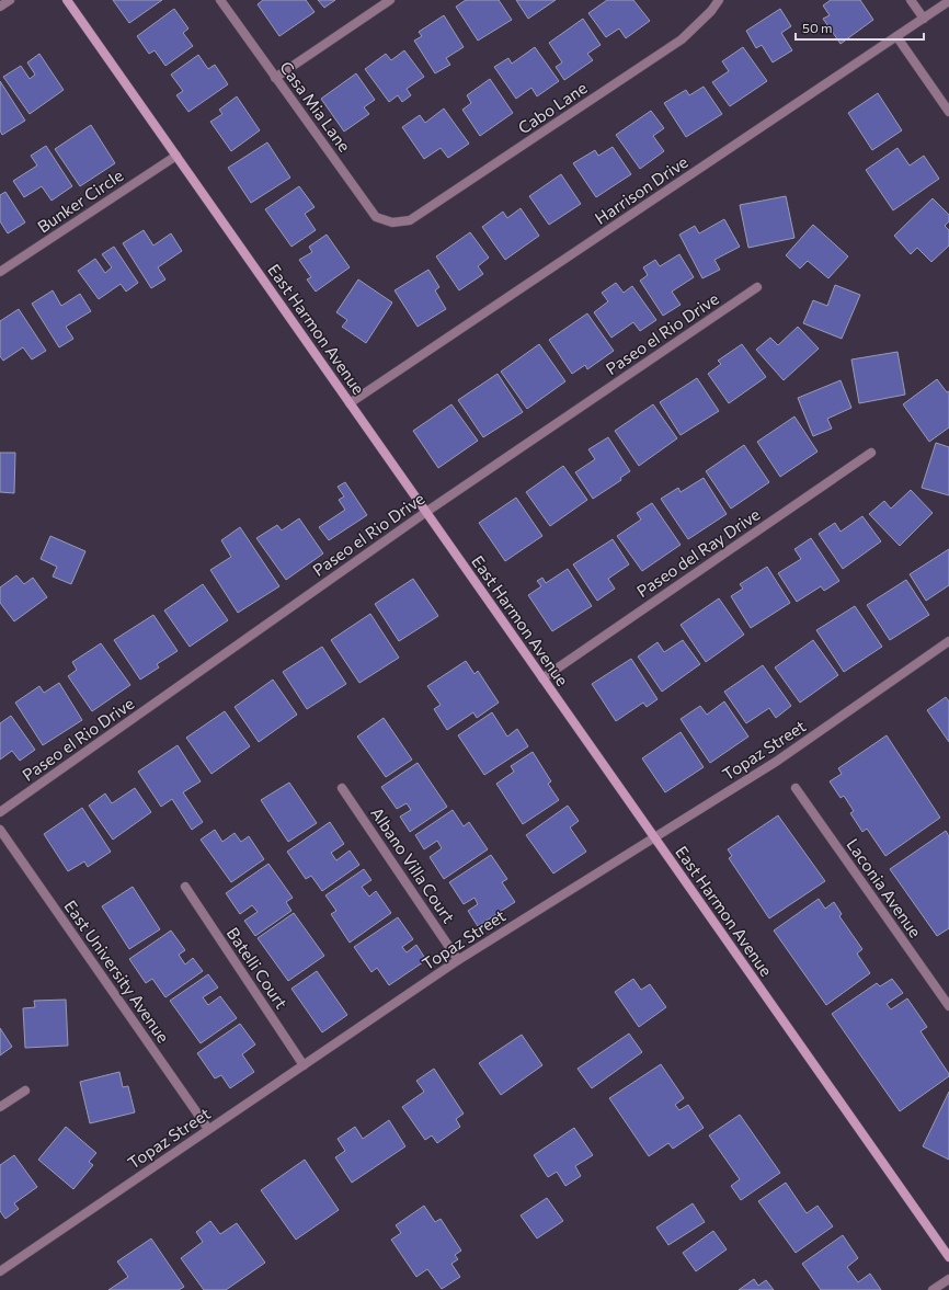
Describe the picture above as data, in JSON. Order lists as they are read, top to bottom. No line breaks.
{"streets":{"main road":["East Harmon Avenue"],"street":["Casa Mia Lane","Cabo Lane","Harrison Drive","Bunker Circle","Paseo el Rio Drive","Paseo del Ray Drive","Topaz Street","Albano Villa Court","Laconia Avenue","Batelli Court","East University Avenue"]},"crossings":[["Casa Mia Lane","Cabo Lane"],["Harrison Drive","East Harmon Avenue"],["Bunker Circle","East Harmon Avenue"],["East Harmon Avenue","Paseo el Rio Drive"],["East Harmon Avenue","Paseo del Ray Drive"],["East Harmon Avenue","Topaz Street"],["Topaz Street","Albano Villa Court"],["Topaz Street","Batelli Court"],["Topaz Street","East University Avenue"]],"scale_bar":"50 m"}
